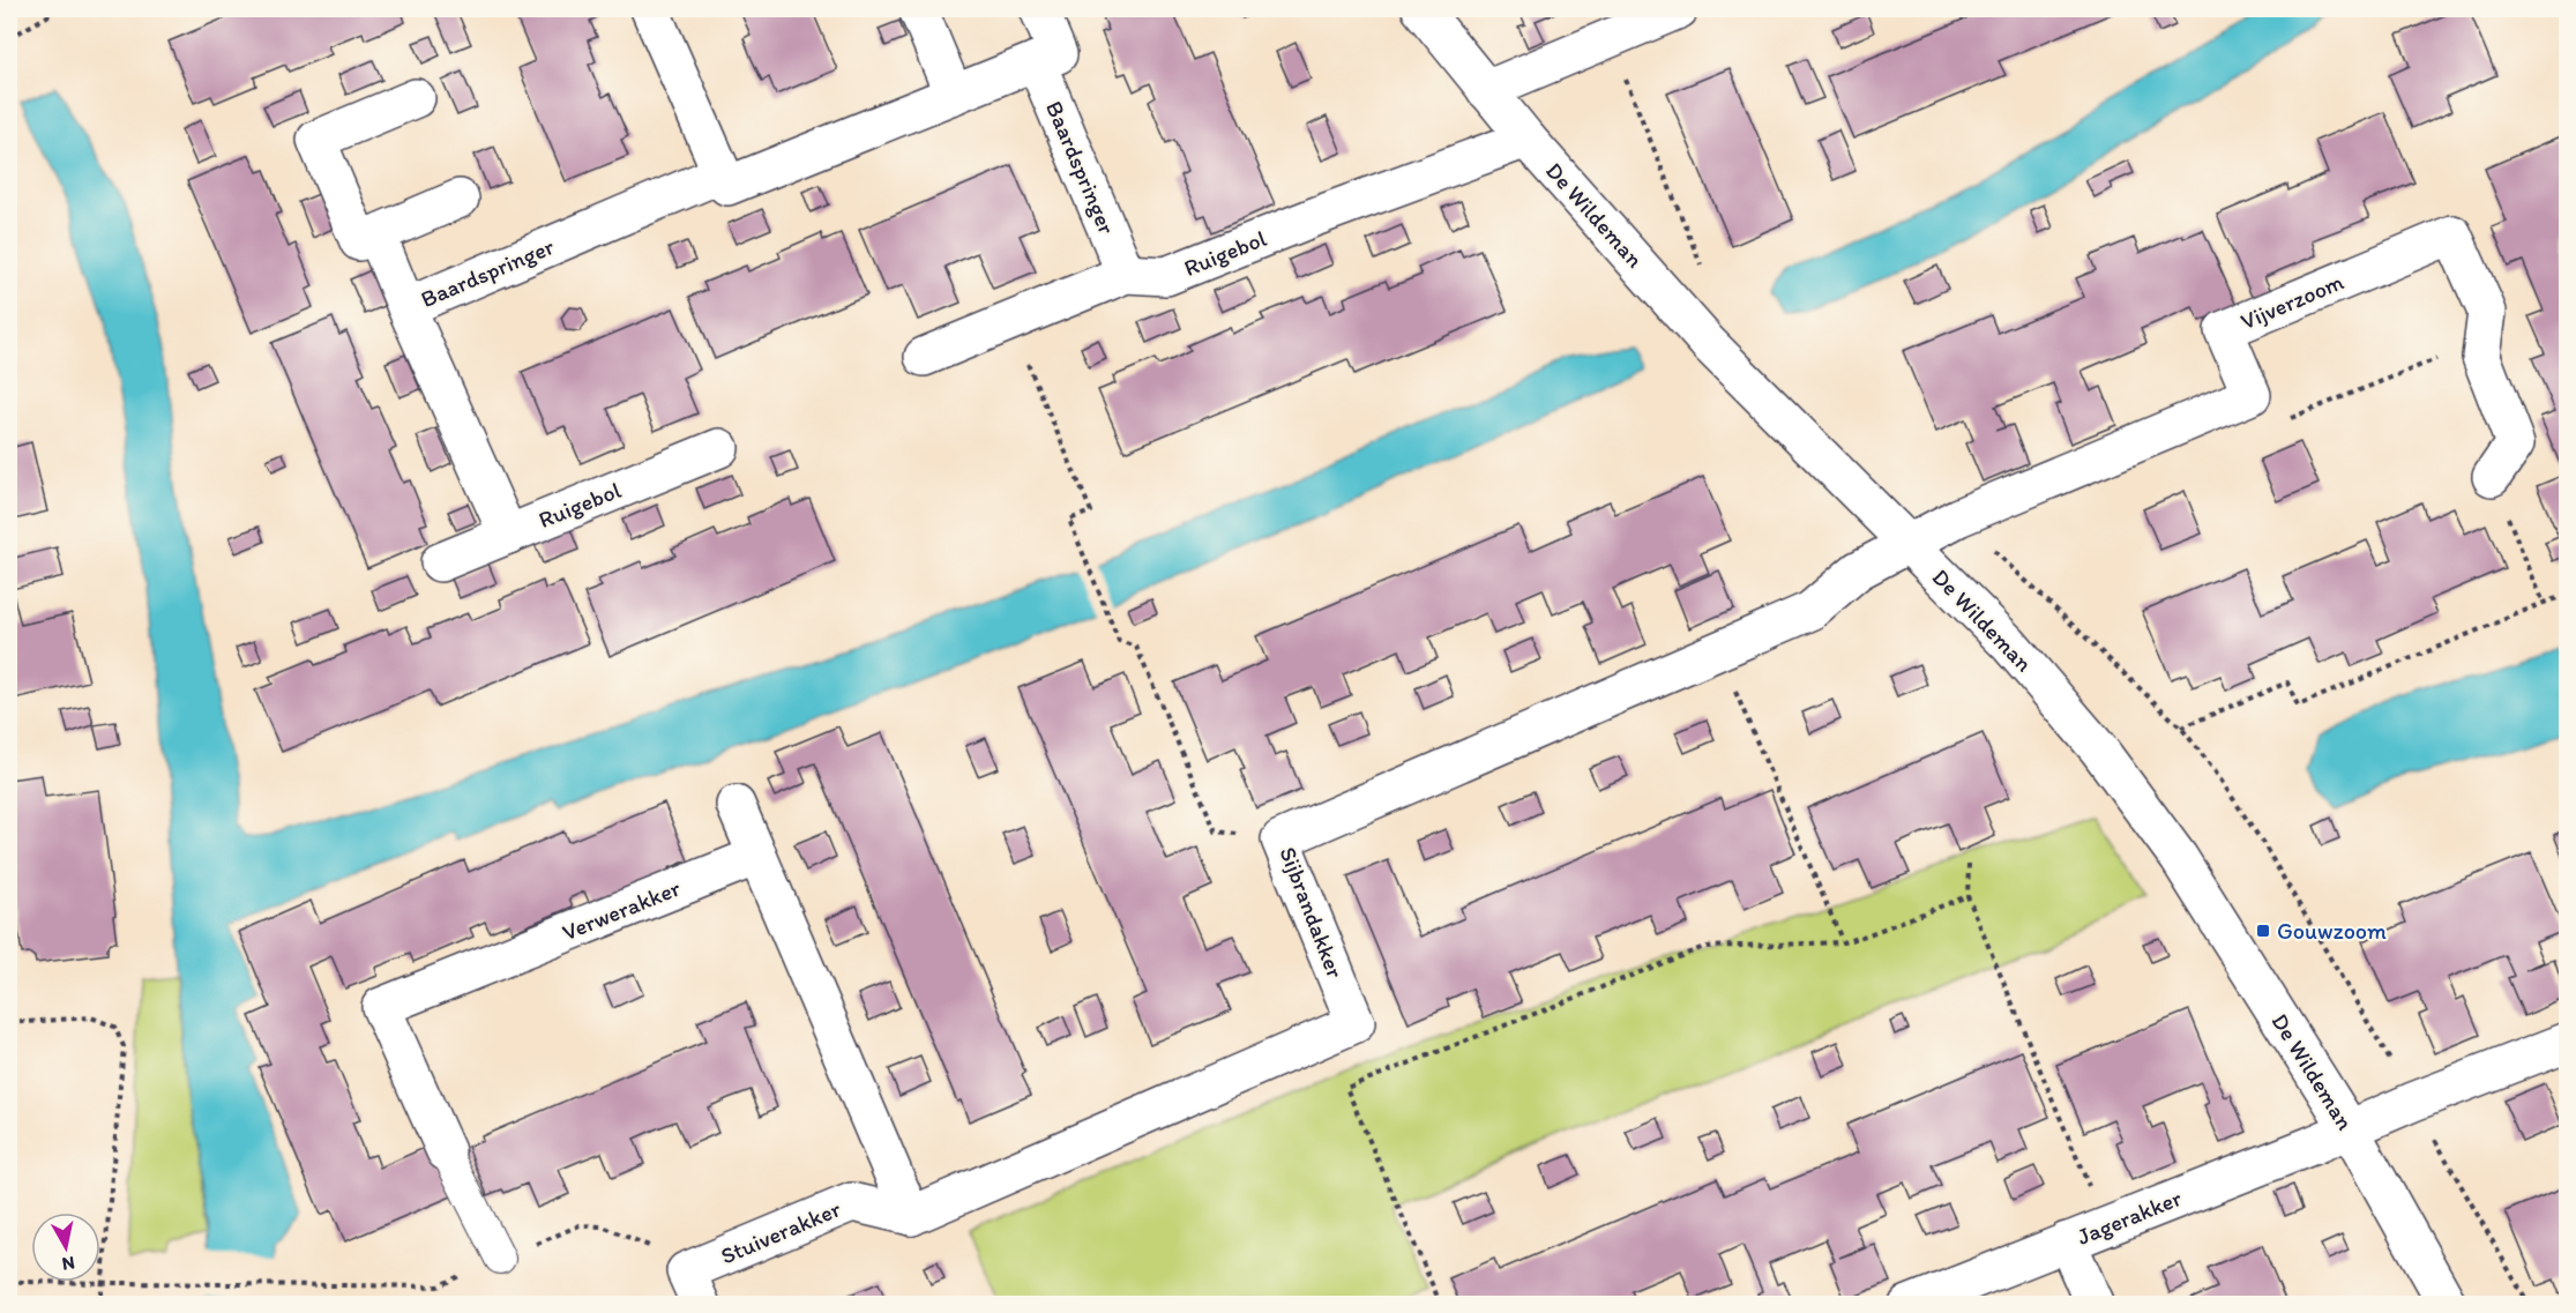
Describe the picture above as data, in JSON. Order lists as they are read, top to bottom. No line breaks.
{"streets":{"street":["Baardspringer","De Wildeman","Ruigebol","Vijverzoom","Verwerakker","Sijbrandakker","Jagerakker","Stuiverakker"]},"crossings":[["Baardspringer","Ruigebol"],["De Wildeman","Ruigebol"],["De Wildeman","Sijbrandakker"],["De Wildeman","Jagerakker"],["Sijbrandakker","Stuiverakker"]],"places":{"transit":["Gouwzoom"]},"north":"bottom"}
